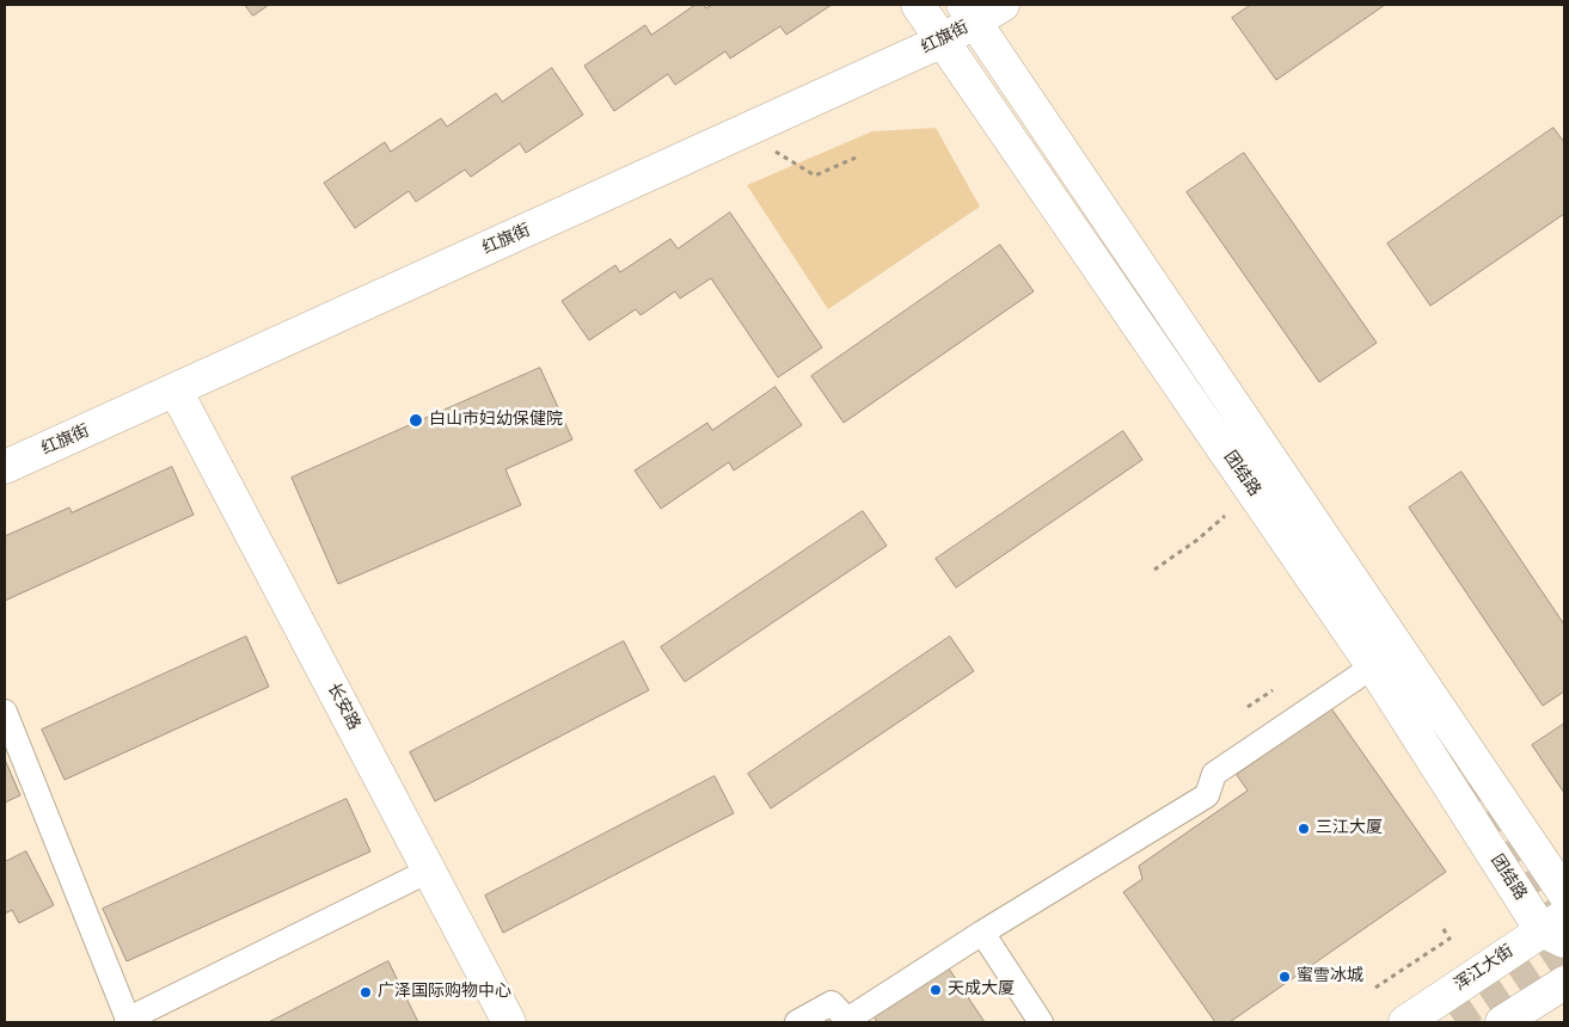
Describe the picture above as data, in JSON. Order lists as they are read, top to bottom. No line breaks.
{"streets":{"street":["红旗街","团结路","长安路","浑江大街"]},"crossings":[["红旗街","团结路"],["红旗街","长安路"],["团结路","浑江大街"]],"places":["白山市妇幼保健院","三江大厦","蜜雪冰城","天成大厦","广泽国际购物中心"]}
